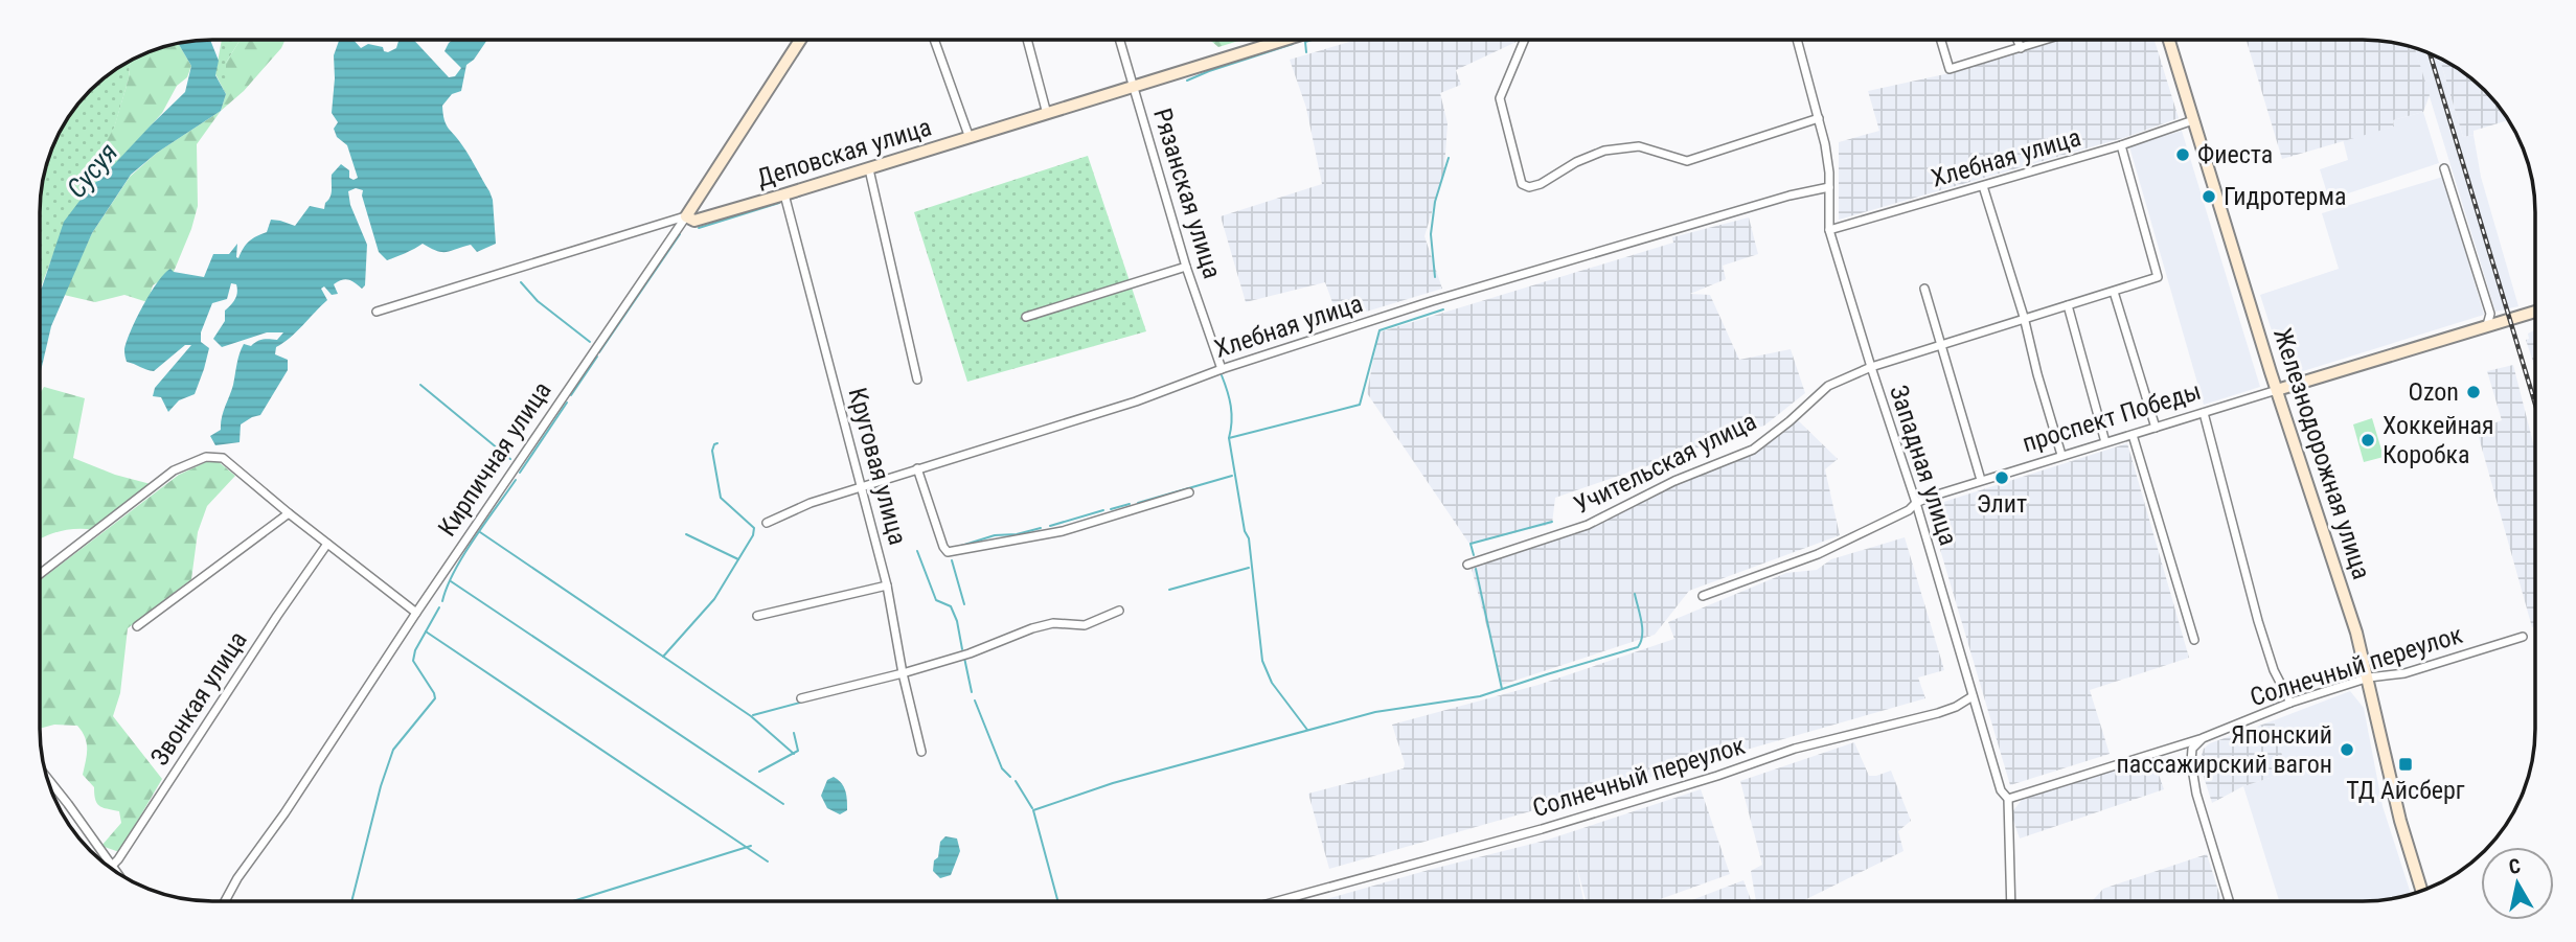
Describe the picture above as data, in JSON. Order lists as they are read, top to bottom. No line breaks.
{"streets":{"main road":["Деповская улица","проспект Победы","Железнодорожная улица","Кирпичная улица"],"street":["Хлебная улица","Рязанская улица","Учительская улица","Западная улица","Круговая улица","Солнечный переулок","Звонкая улица"]},"crossings":[["Деповская улица","Рязанская улица"],["Деповская улица","Кирпичная улица"],["Деповская улица","Круговая улица"],["Хлебная улица","Рязанская улица"],["Хлебная улица","Железнодорожная улица"],["Хлебная улица","Учительская улица"],["Хлебная улица","Западная улица"],["Хлебная улица","Круговая улица"],["проспект Победы","Железнодорожная улица"],["проспект Победы","Западная улица"],["Железнодорожная улица","Солнечный переулок"],["Учительская улица","Западная улица"],["Западная улица","Солнечный переулок"]],"water":["Сусуя"],"places":{"other":["Фиеста","Гидротерма","Ozon","Хоккейная Коробка","Элит","Японский пассажирский вагон"],"transit":["ТД Айсберг"]},"north":"top"}
